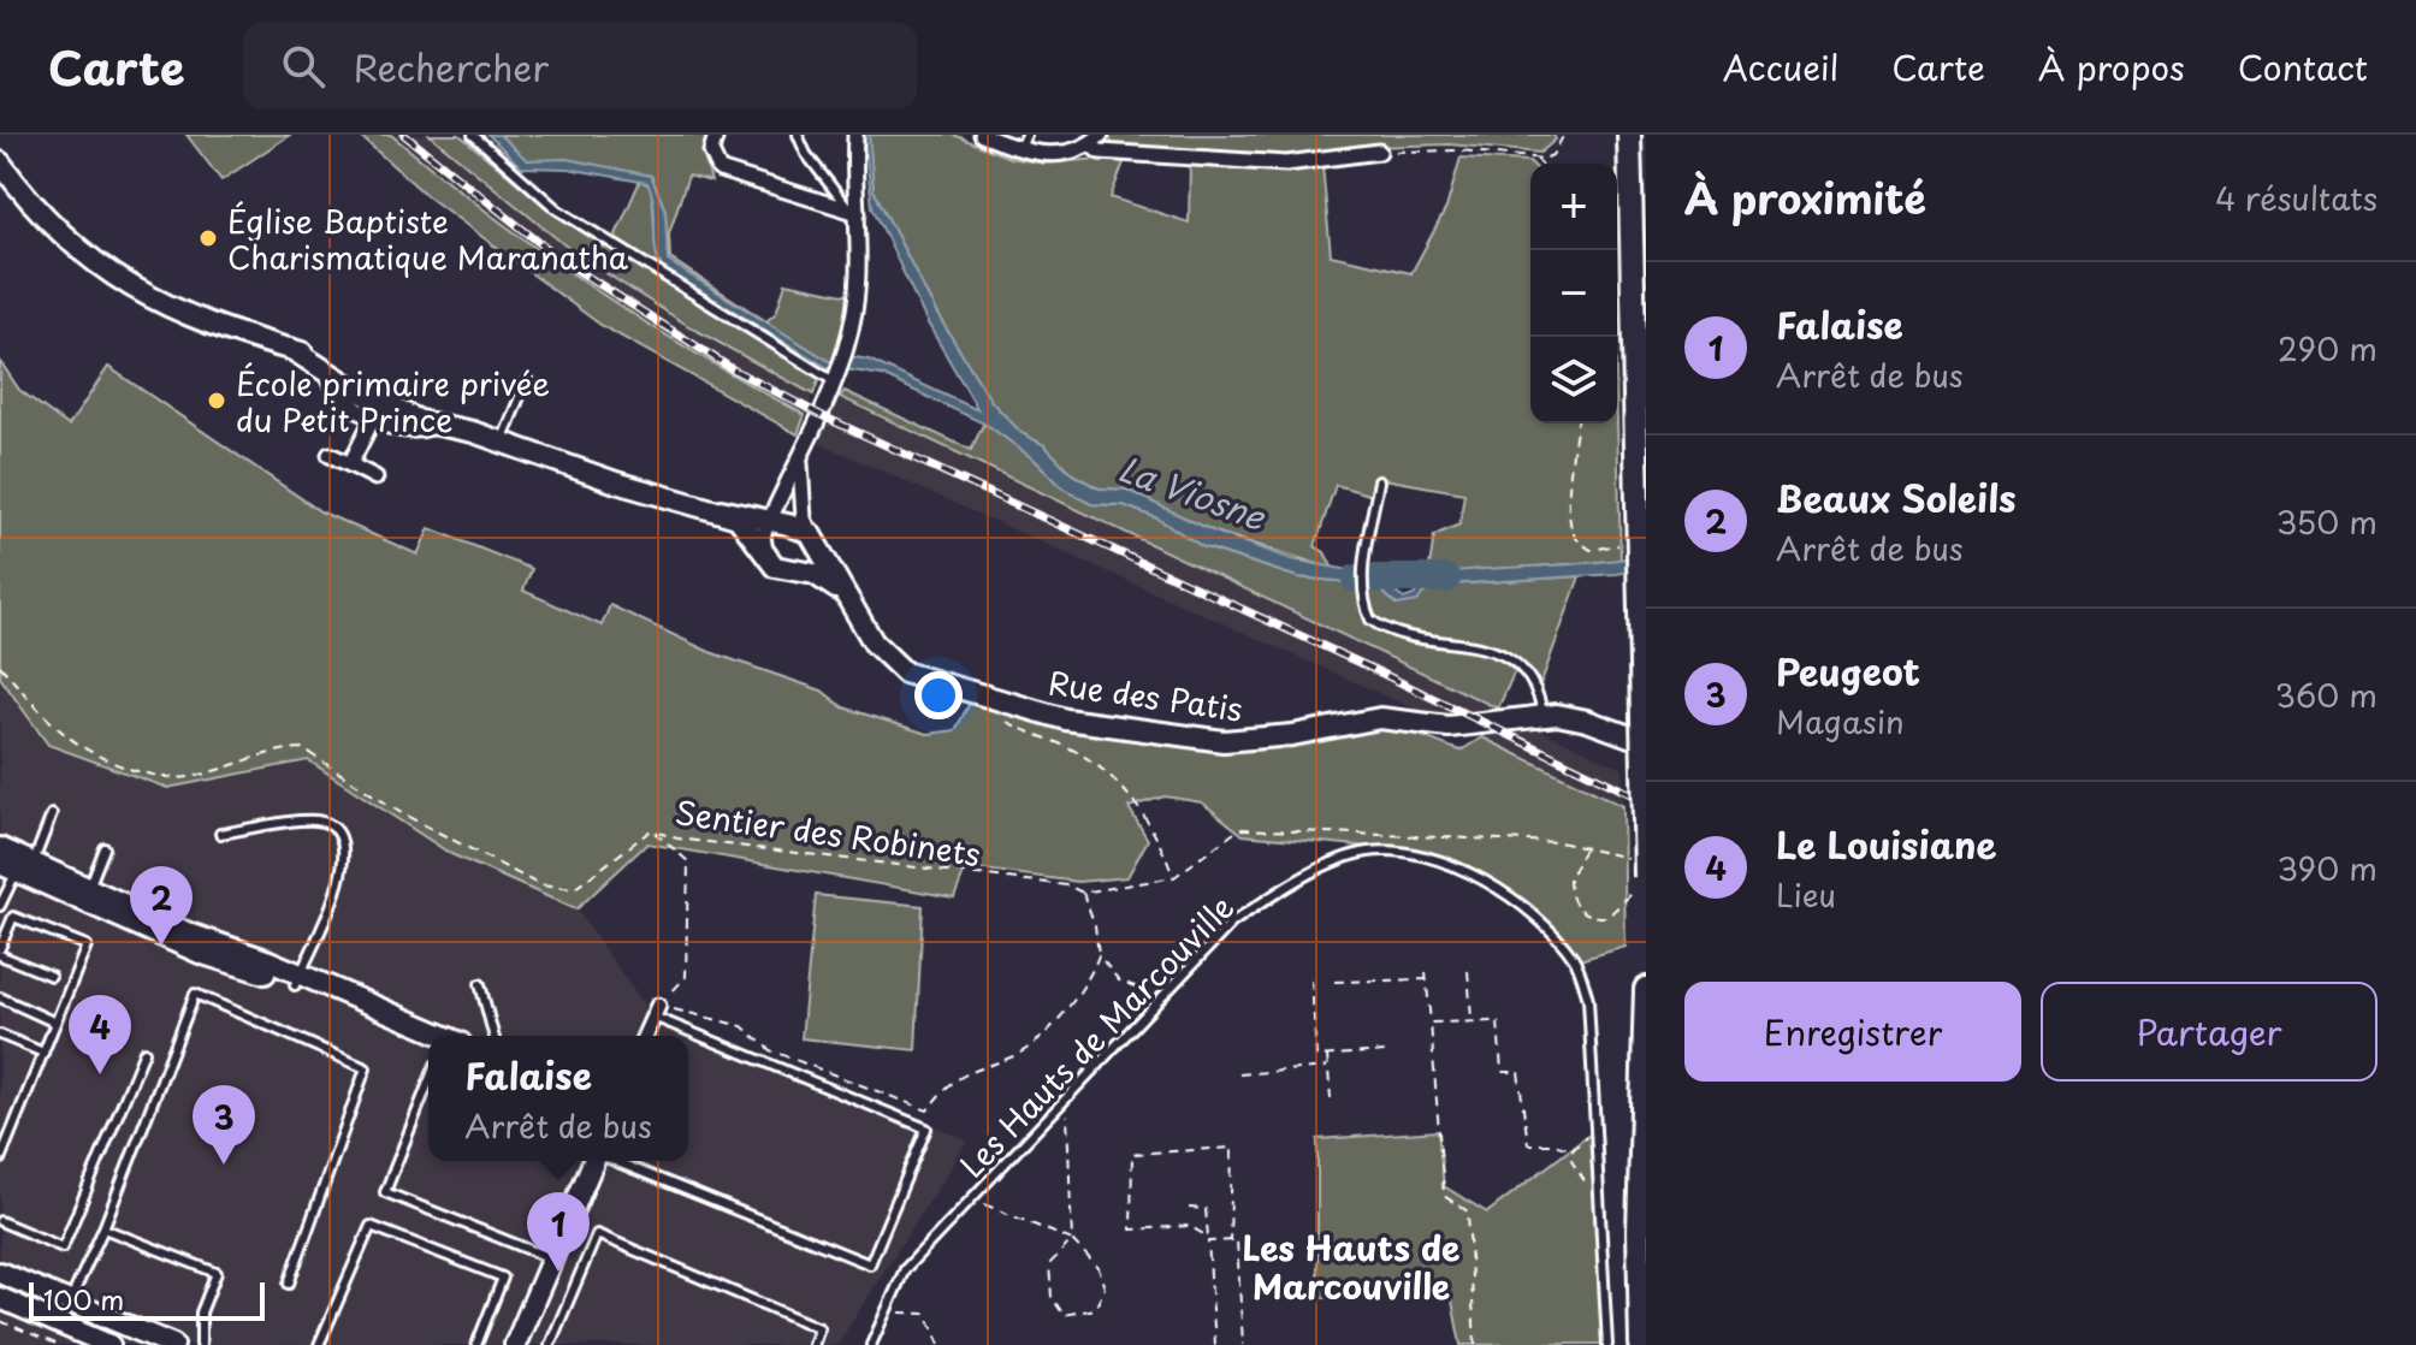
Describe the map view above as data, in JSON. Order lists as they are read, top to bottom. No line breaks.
{"streets":{"main road":["Rue des Patis"],"lane":["Les Hauts de Marcouville"],"path":["Sentier des Robinets"]},"districts":["Les Hauts de Marcouville"],"water":["La Viosne"],"places":["Église Baptiste Charismatique Maranatha","École primaire privée du Petit Prince"],"scale_bar":"100 m","page":{"header":"Carte","search":"Rechercher","nav":["Accueil","Carte","À propos","Contact"],"heading":["À proximité","4 résultats"],"map_buttons":["+","−"],"list":[{"mark":"1","name":"Falaise","note":"Arrêt de bus","value":"290 m"},{"mark":"2","name":"Beaux Soleils","note":"Arrêt de bus","value":"350 m"},{"mark":"3","name":"Peugeot","note":"Magasin","value":"360 m"},{"mark":"4","name":"Le Louisiane","note":"Lieu","value":"390 m"}],"pins":["2","4","3","1"],"buttons":["Enregistrer","Partager"],"popup":["Falaise","Arrêt de bus"],"scale":"100 m"}}
